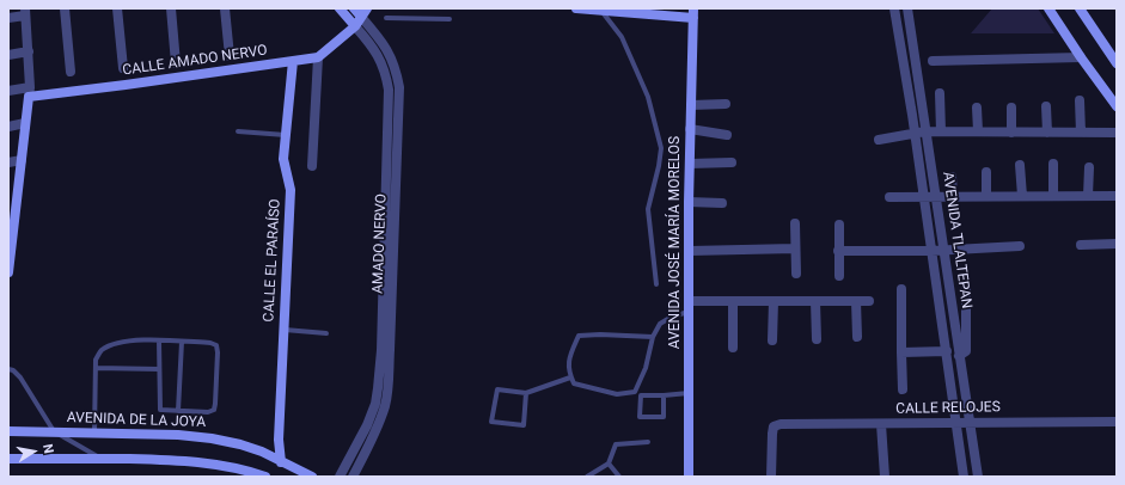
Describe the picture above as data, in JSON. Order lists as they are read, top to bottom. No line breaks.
{"streets":{"main road":["CALLE AMADO NERVO","AVENIDA JOSÉ MARÍA MORELOS","CALLE EL PARAÍSO","AVENIDA DE LA JOYA"],"street":["AVENIDA TLALTEPAN","AMADO NERVO","CALLE RELOJES"]},"crossings":[["CALLE AMADO NERVO","CALLE EL PARAÍSO"],["AVENIDA TLALTEPAN","CALLE RELOJES"],["CALLE EL PARAÍSO","AVENIDA DE LA JOYA"]],"north":"right"}
